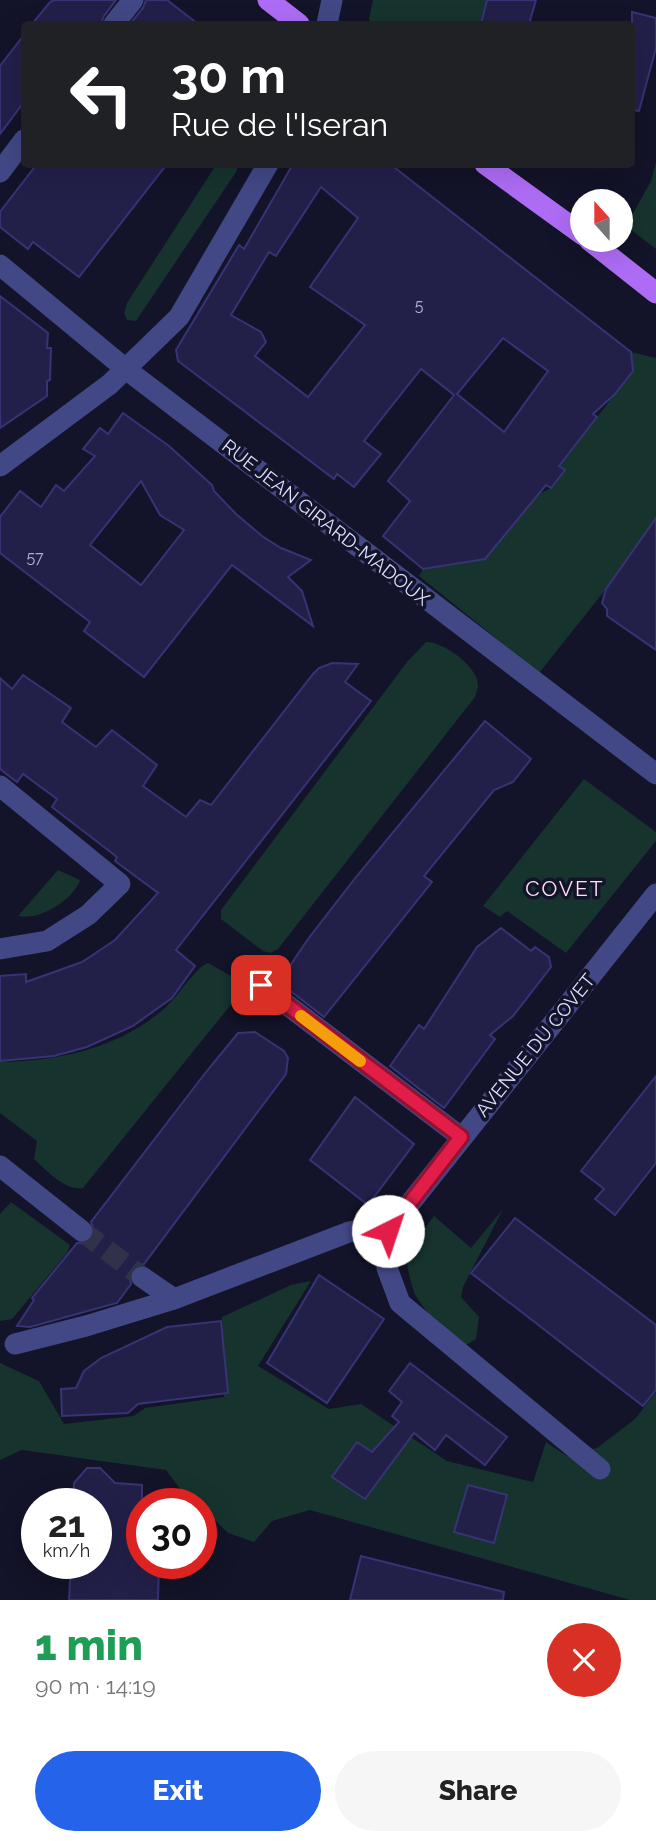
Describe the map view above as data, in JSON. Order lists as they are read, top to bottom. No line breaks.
{"streets":{"street":["RUE JEAN GIRARD-MADOUX","AVENUE DU COVET"]},"districts":["COVET"],"house_numbers":["5","57"],"north":"top","page":{"turn":["30 m","Rue de l'Iseran"],"speed":"21 km/h","limit":"30","heading":["1 min","90 m · 14:19"],"buttons":["Exit","Share"]}}
